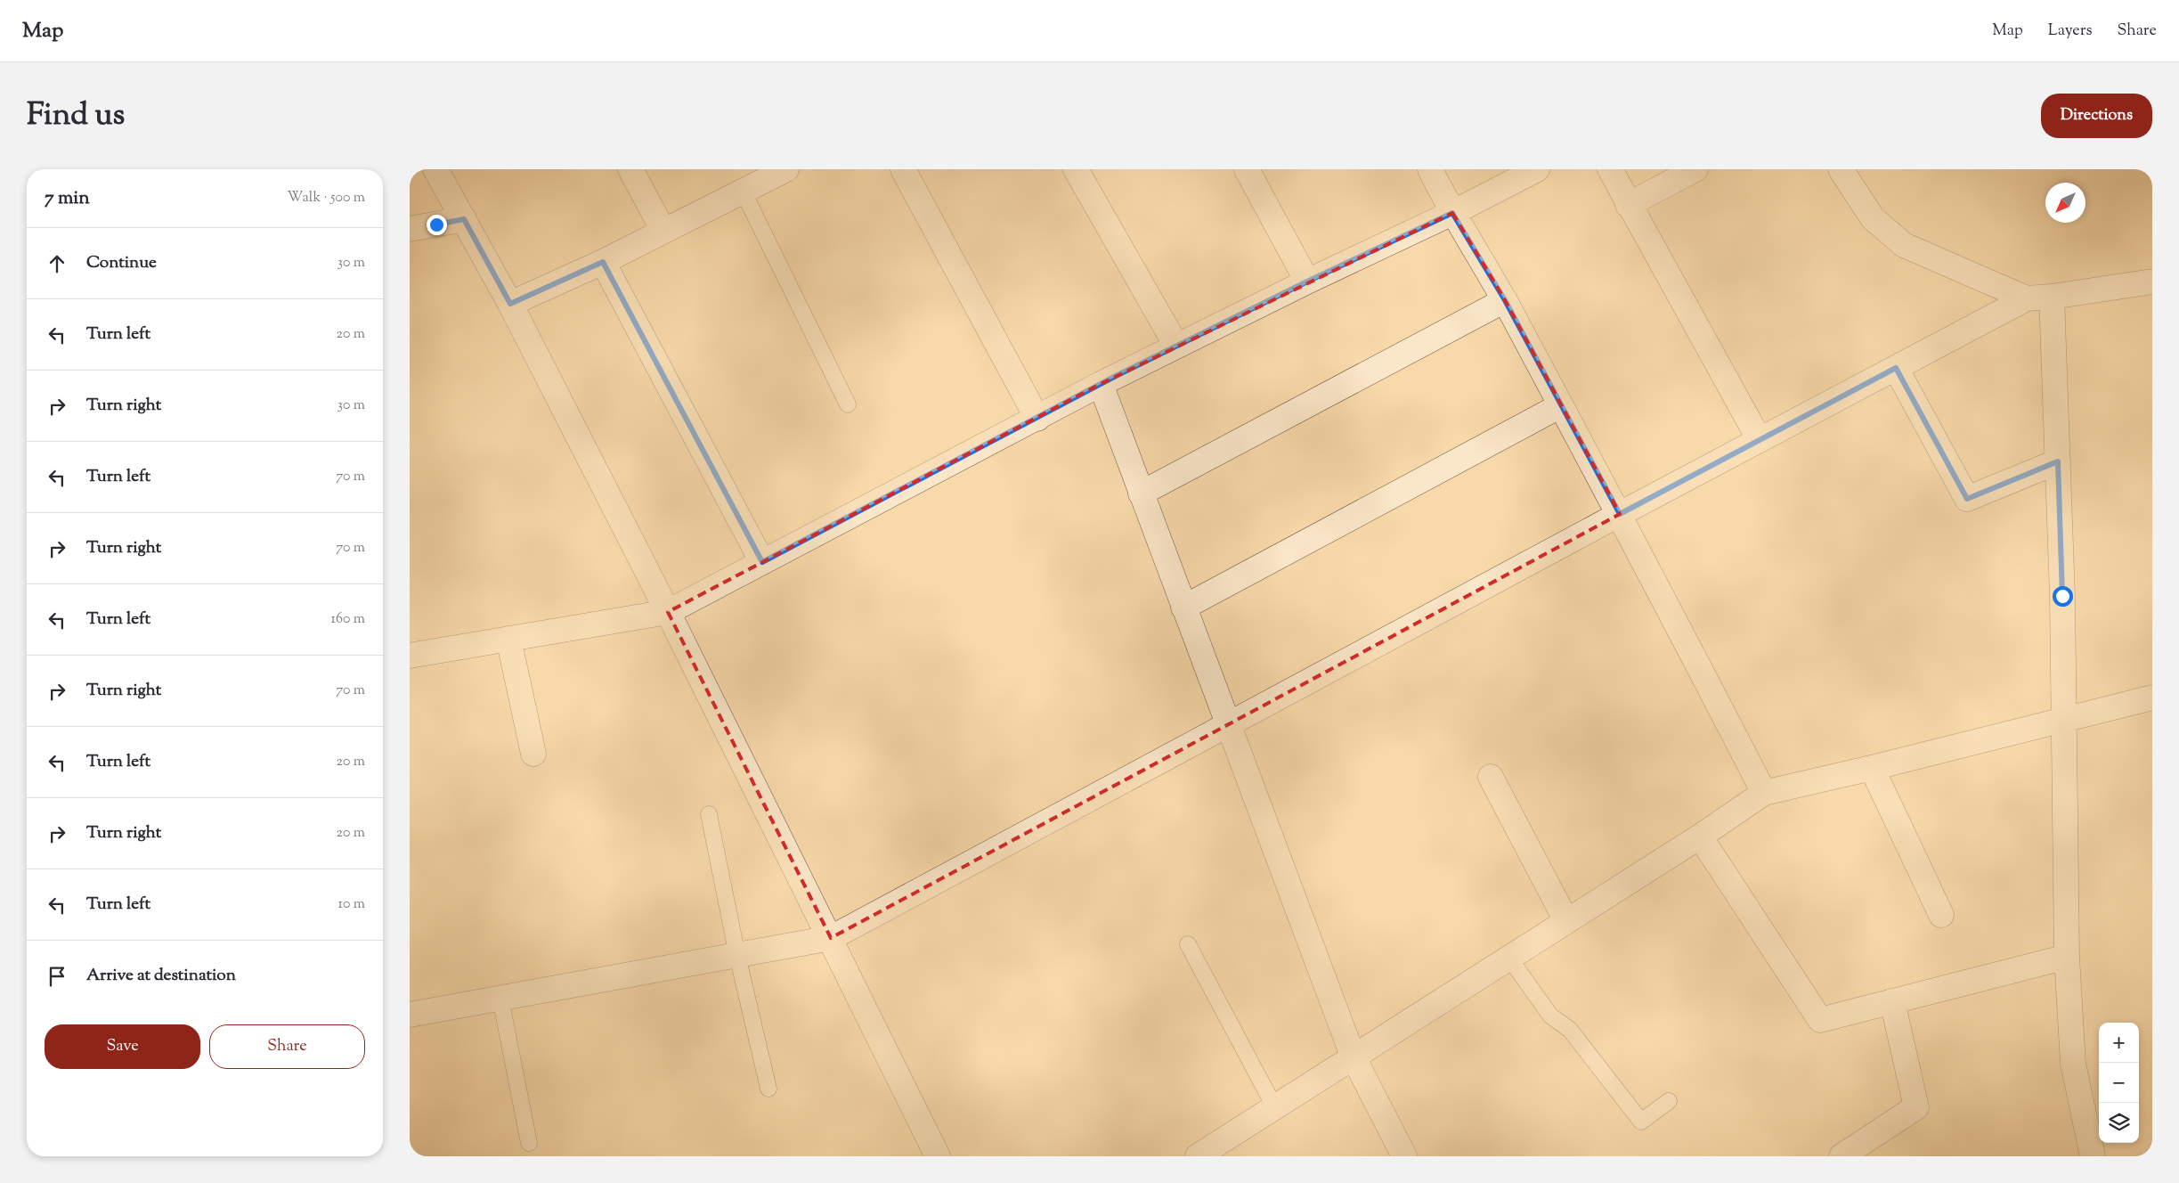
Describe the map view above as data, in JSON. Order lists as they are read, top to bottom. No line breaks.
{"north":"bottom left","page":{"header":"Map","nav":["Map","Layers","Share"],"title":"Find us","buttons":["Directions",["Save","Share"]],"heading":["7 min","Walk · 500 m"],"list":[["Continue","30 m"],["Turn left","20 m"],["Turn right","30 m"],["Turn left","70 m"],["Turn right","70 m"],["Turn left","160 m"],["Turn right","70 m"],["Turn left","20 m"],["Turn right","20 m"],["Turn left","10 m"],"Arrive at destination"],"map_buttons":["+","−"]}}
